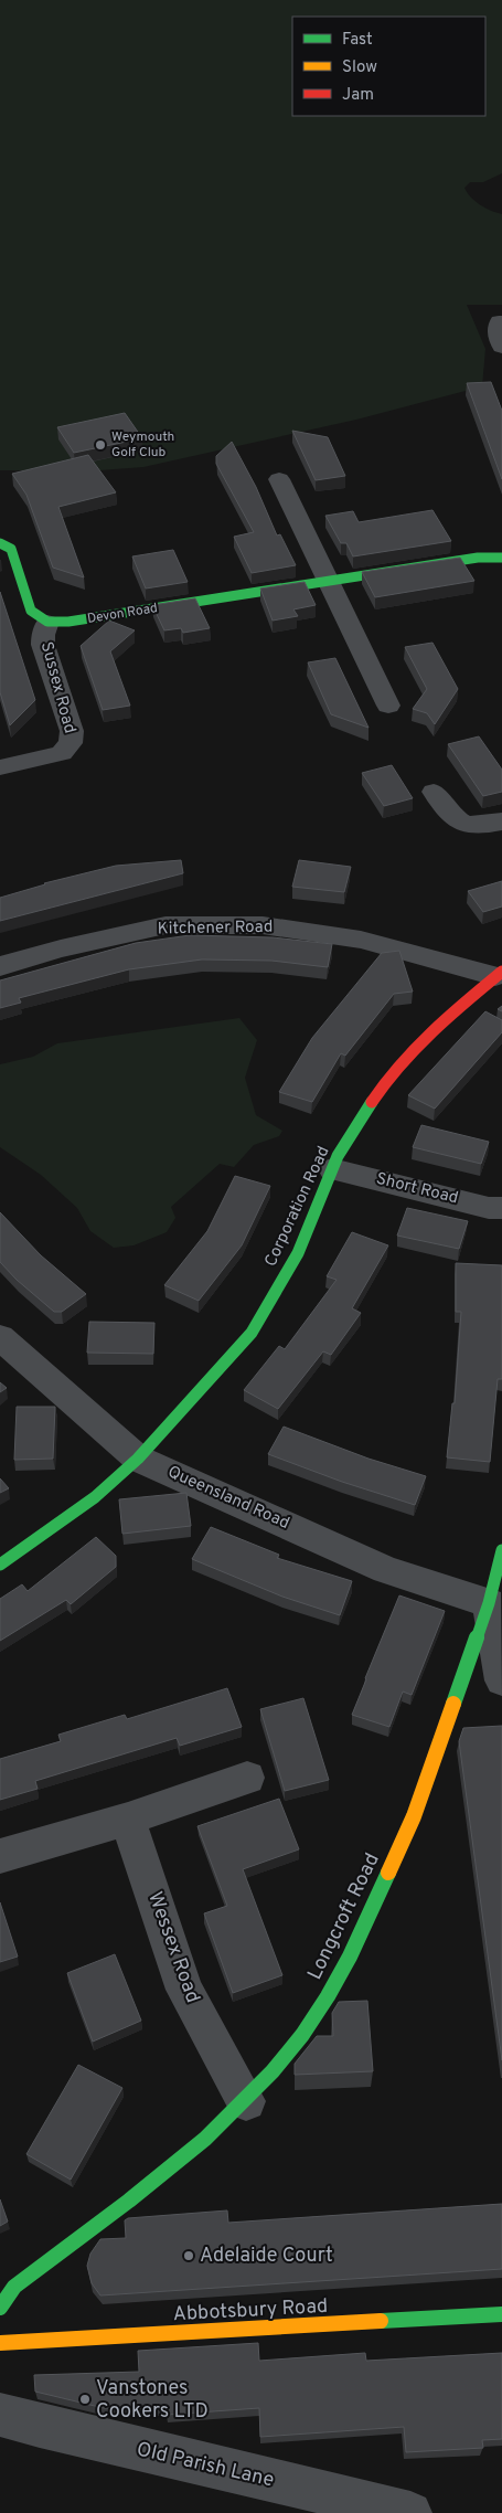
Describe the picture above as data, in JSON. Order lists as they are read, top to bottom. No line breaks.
{"streets":{"street":["Devon Road","Sussex Road","Kitchener Road","Short Road","Corporation Road","Queensland Road","Longcroft Road","Wessex Road","Abbotsbury Road","Old Parish Lane"]},"crossings":[["Devon Road","Sussex Road"],["Kitchener Road","Corporation Road"],["Short Road","Corporation Road"],["Corporation Road","Queensland Road"],["Queensland Road","Longcroft Road"],["Longcroft Road","Wessex Road"]],"places":["Weymouth Golf Club","Adelaide Court","Vanstones Cookers LTD"],"legend":["Fast","Slow","Jam"]}
